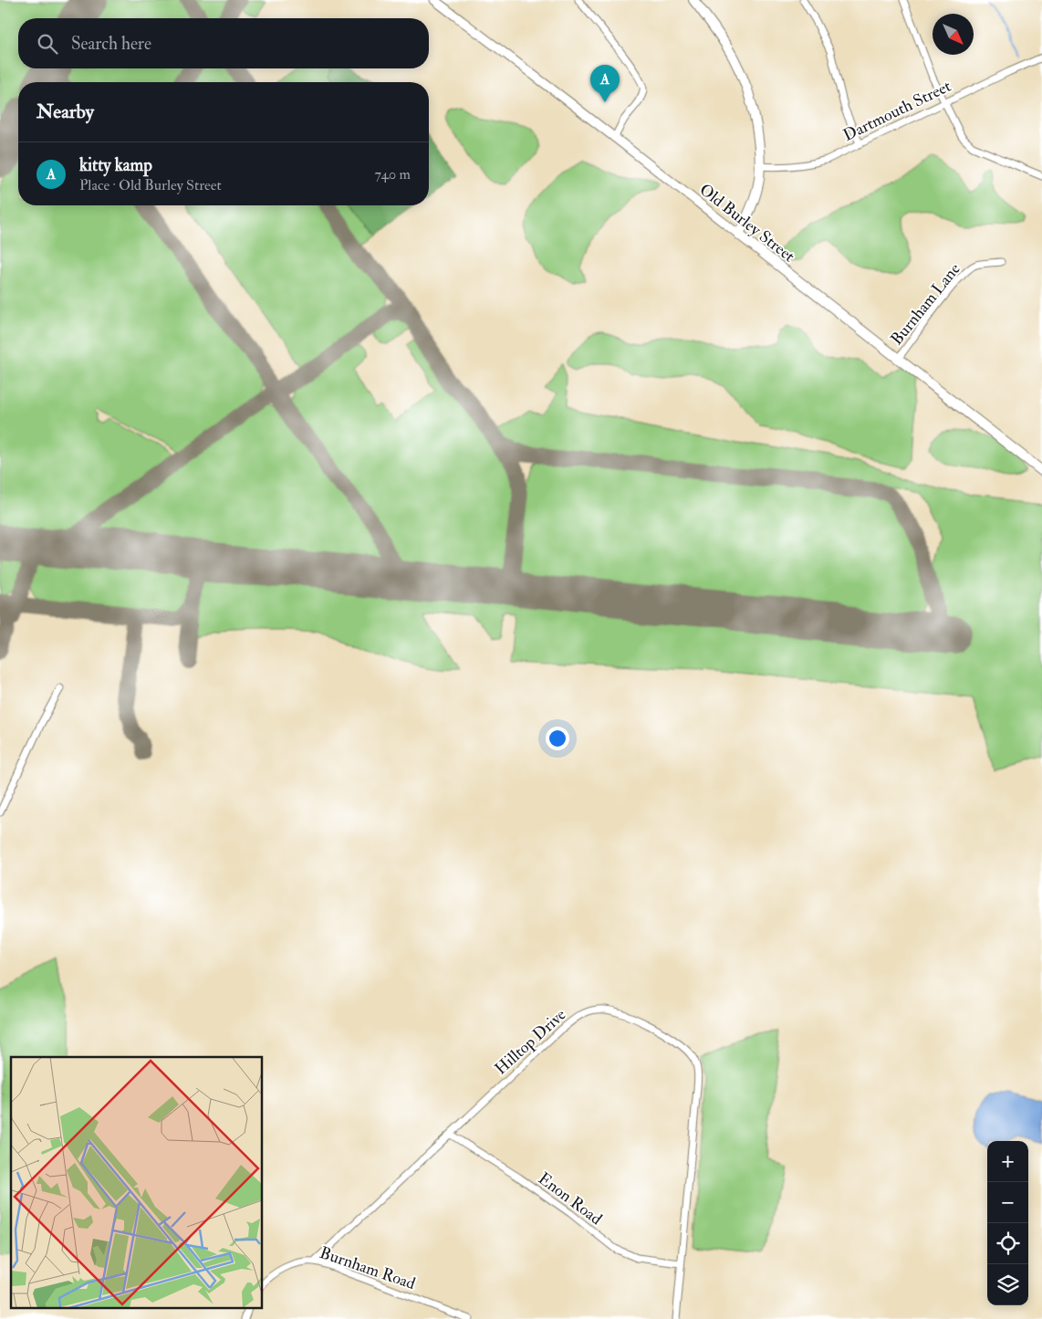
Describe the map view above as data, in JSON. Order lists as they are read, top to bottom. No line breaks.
{"streets":{"main road":["Old Burley Street"],"street":["Dartmouth Street","Burnham Lane","Hilltop Drive","Enon Road","Burnham Road"]},"crossings":[["Old Burley Street","Burnham Lane"],["Hilltop Drive","Enon Road"],["Hilltop Drive","Burnham Road"]],"north":"bottom right","page":{"search":"Search here","pins":"A","heading":"Nearby","list":[{"mark":"A","name":"kitty kamp","note":"Place · Old Burley Street","value":"740 m"}],"map_buttons":["+","−"]}}
